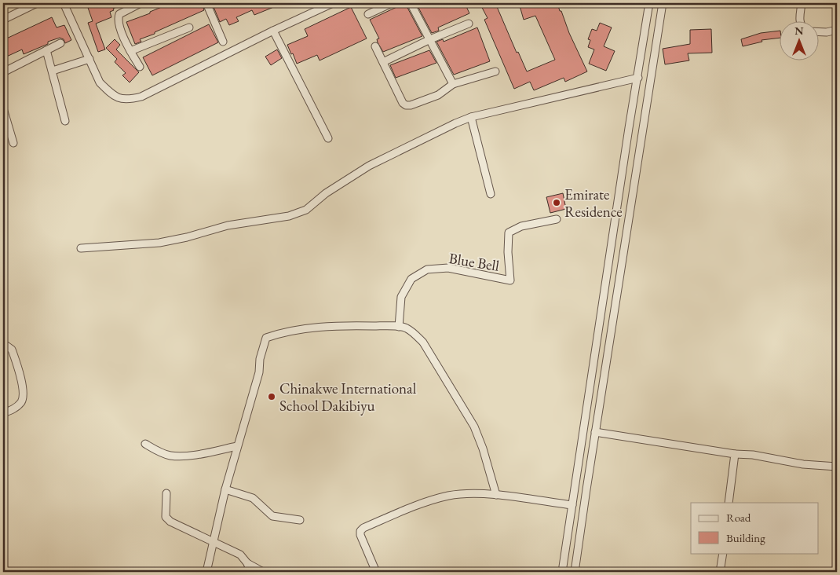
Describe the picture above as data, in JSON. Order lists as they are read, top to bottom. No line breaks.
{"streets":{"street":["Blue Bell"]},"places":["Emirate Residence","Chinakwe International School Dakibiyu"],"legend":["Road","Building"],"north":"top"}
